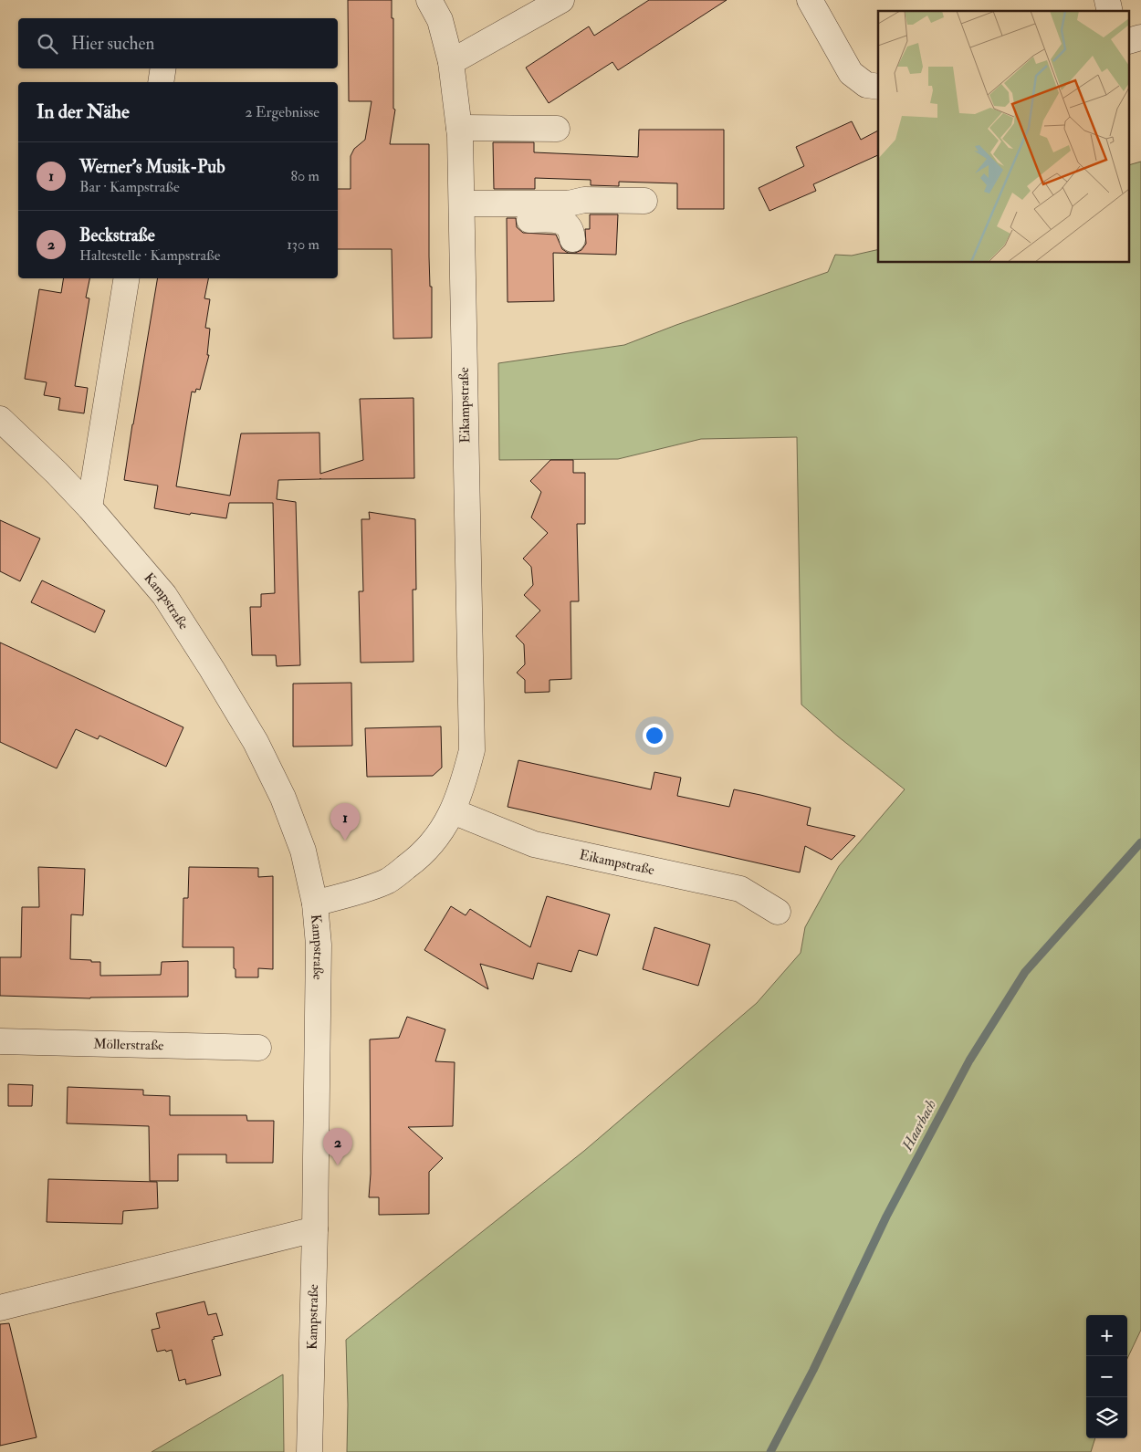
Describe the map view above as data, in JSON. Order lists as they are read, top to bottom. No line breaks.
{"streets":{"street":["Eikampstraße","Kampstraße","Möllerstraße"]},"crossings":[["Eikampstraße","Kampstraße"]],"water":["Haarbach"],"page":{"search":"Hier suchen","heading":["In der Nähe","2 Ergebnisse"],"list":[{"mark":"1","name":"Werner's Musik-Pub","note":"Bar · Kampstraße","value":"80 m"},{"mark":"2","name":"Beckstraße","note":"Haltestelle · Kampstraße","value":"130 m"}],"pins":["1","2"],"map_buttons":["+","−"]}}
